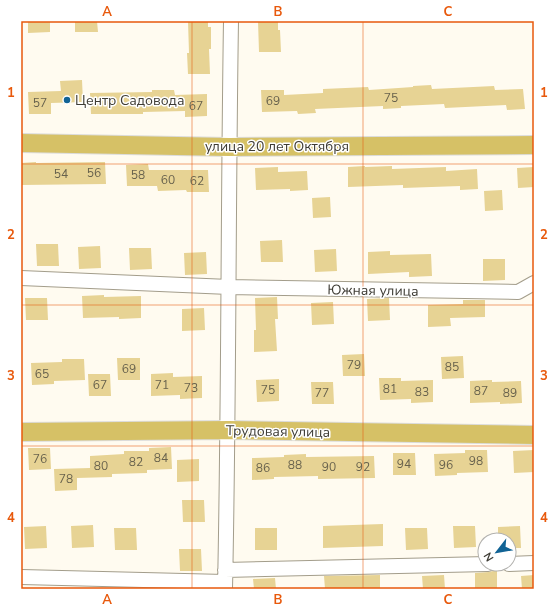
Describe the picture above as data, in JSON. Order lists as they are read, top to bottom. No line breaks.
{"streets":{"main road":["улица 20 лет Октября","Трудовая улица"],"street":["Южная улица"]},"places":["Центр Садовода"],"house_numbers":["75","69","57","67","56","54","58","60","62","79","85","69","65","67","71","73","81","75","87","83","77","89","84","76","98","82","94","88","96","80","90","92","86","78"],"north":"bottom left","grid":{"columns":["A","B","C"],"rows":["1","2","3","4"]}}
